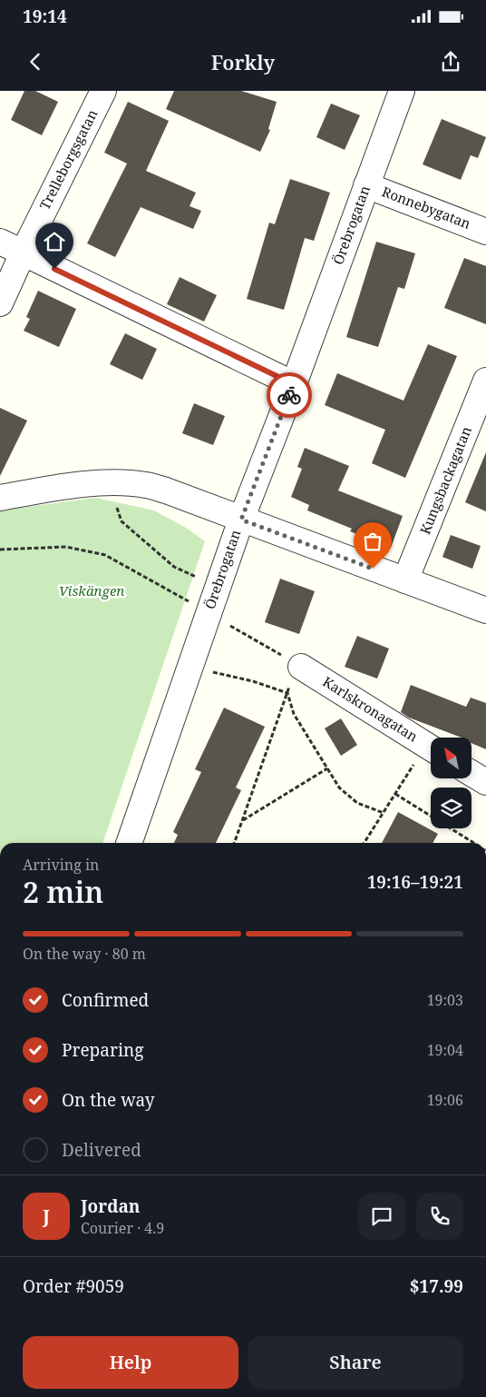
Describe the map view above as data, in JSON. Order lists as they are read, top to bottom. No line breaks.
{"streets":{"street":["Trelleborgsgatan","Ronnebygatan","Örebrogatan","Kungsbackagatan","Karlskronagatan"]},"crossings":[["Ronnebygatan","Örebrogatan"]],"parks":["Viskängen"],"north":"top left","page":{"status":"19:14","header":"Forkly","heading":["2 min","Arriving in","19:16–19:21"],"panel":["Jordan","Courier · 4.9","Order #9059","$17.99"],"bar":"On the way · 80 m","list":[["Confirmed","19:03"],["Preparing","19:04"],["On the way","19:06"],"Delivered"],"round":"J","buttons":["Help","Share"]}}
